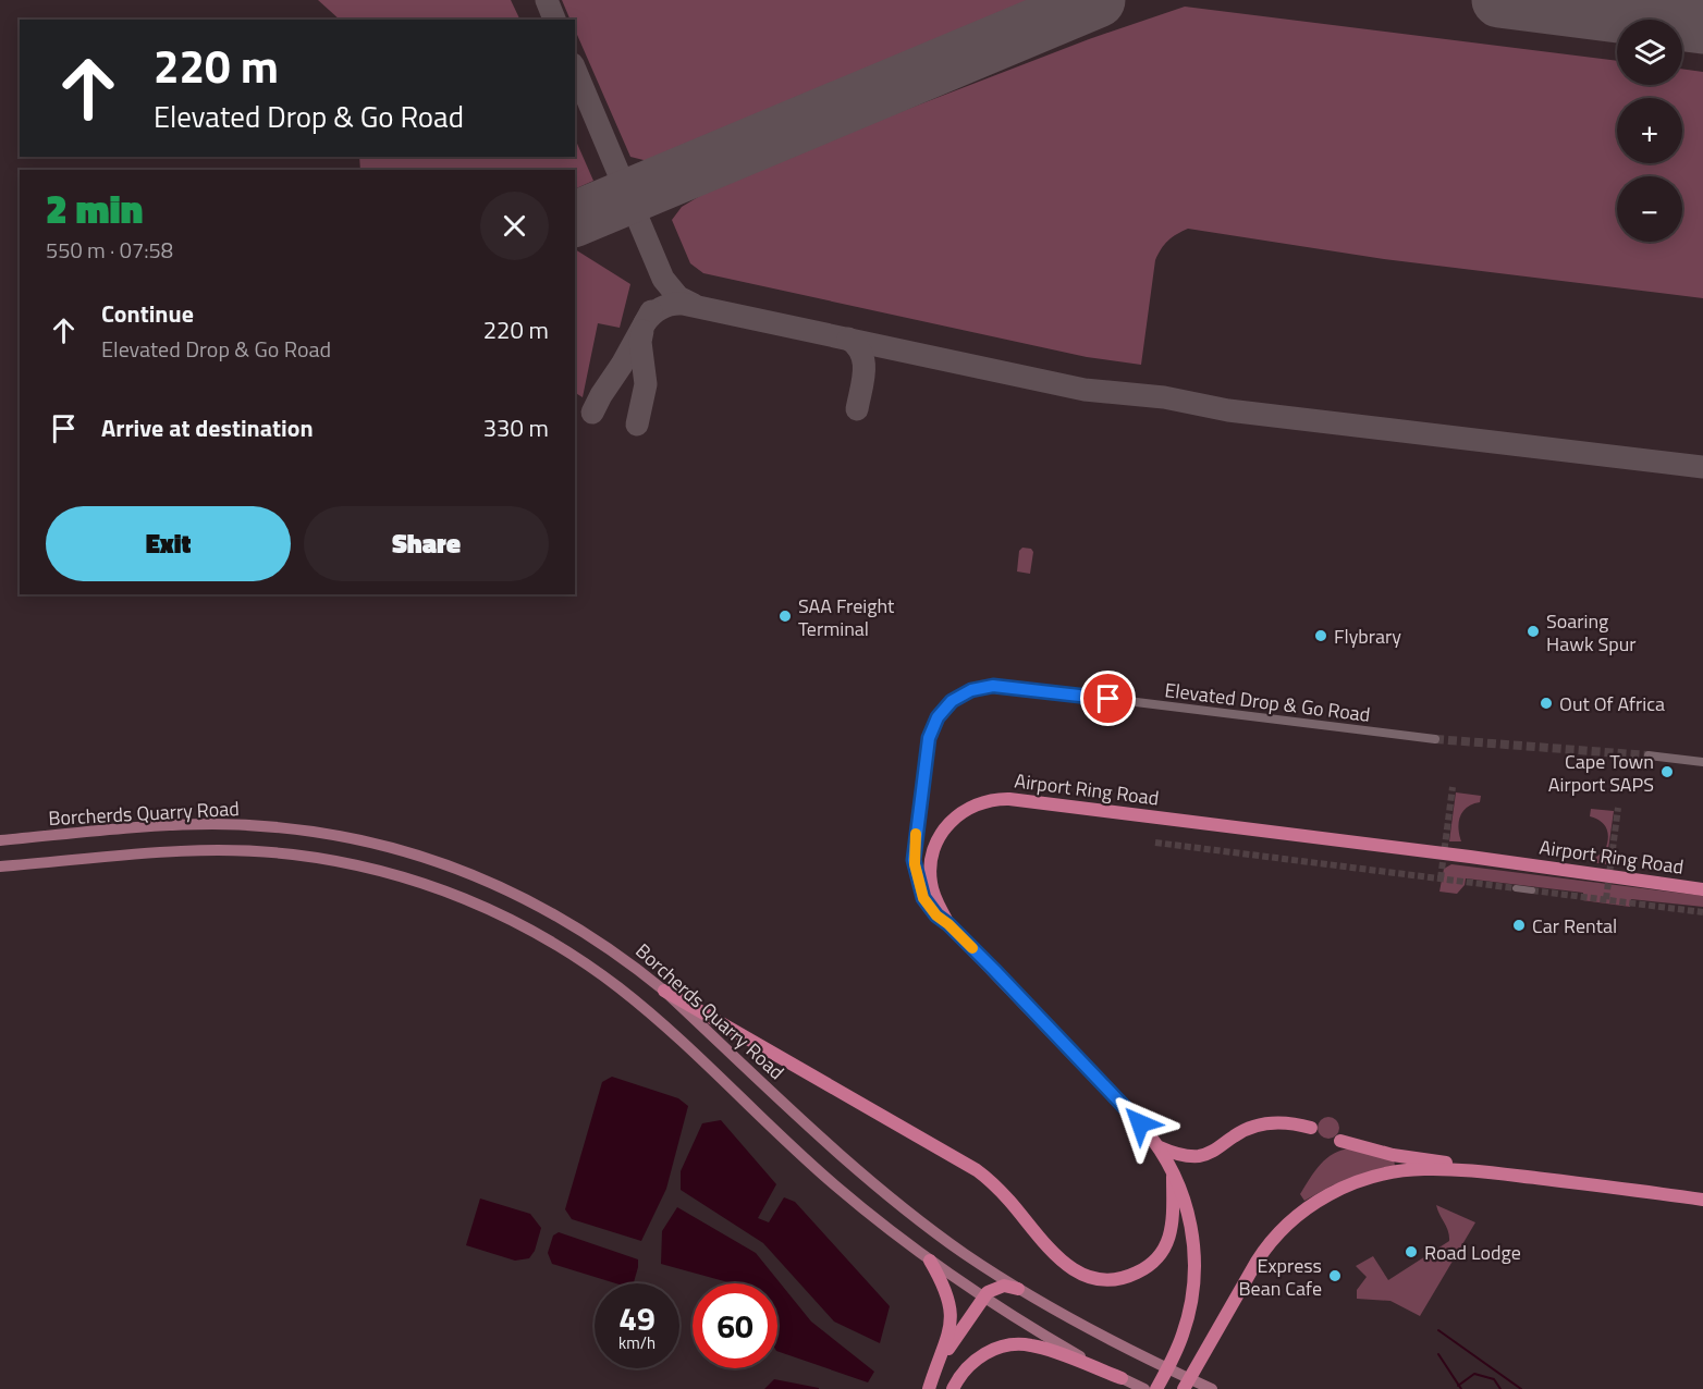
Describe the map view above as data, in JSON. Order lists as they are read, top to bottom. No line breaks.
{"streets":{"main road":["Airport Ring Road","Borcherds Quarry Road"],"street":["Elevated Drop & Go Road"]},"crossings":[["Elevated Drop & Go Road","Airport Ring Road"]],"places":["SAA Freight Terminal","Soaring Hawk Spur","Flybrary","Out Of Africa","Cape Town Airport SAPS","Car Rental","Road Lodge","Express Bean Cafe"],"page":{"map_buttons":["+","−"],"turn":["220 m","Elevated Drop & Go Road"],"heading":["2 min","550 m · 07:58"],"list":[{"name":"Continue","note":"Elevated Drop & Go Road","value":"220 m"},{"name":"Arrive at destination","value":"330 m"}],"buttons":["Exit","Share"],"speed":"49 km/h","limit":"60"}}
